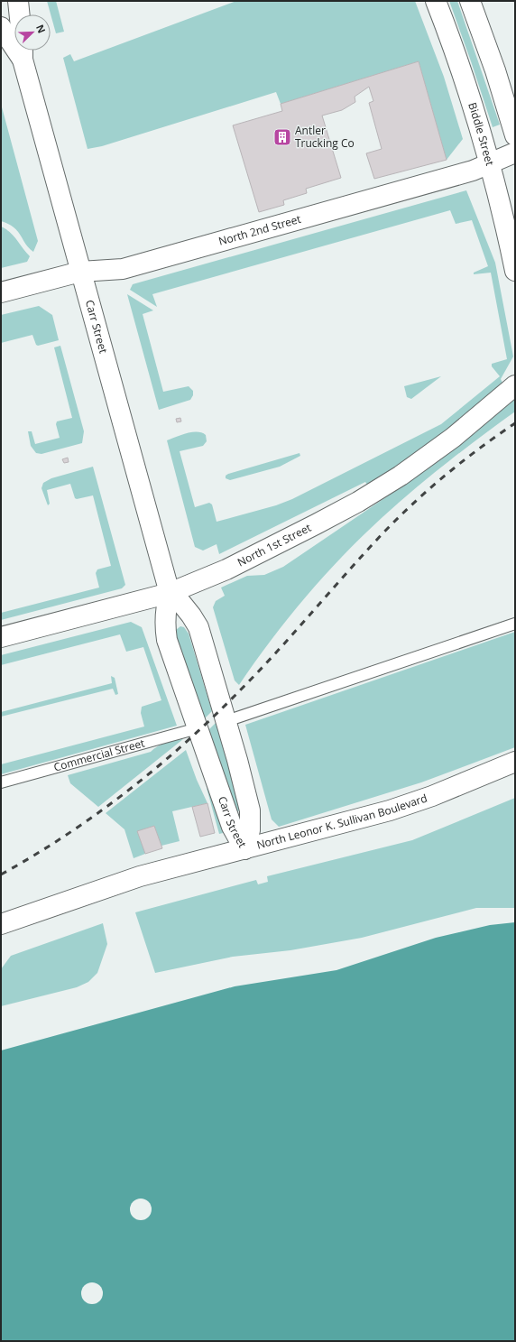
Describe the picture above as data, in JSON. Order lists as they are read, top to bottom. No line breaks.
{"streets":{"street":["Biddle Street","North 2nd Street","Carr Street","North 1st Street","North Leonor K. Sullivan Boulevard"],"lane":["Commercial Street"]},"crossings":[["Biddle Street","North 2nd Street"],["North 2nd Street","Carr Street"],["Carr Street","North 1st Street"],["Carr Street","Commercial Street"],["Carr Street","North Leonor K. Sullivan Boulevard"]],"places":{"building":["Antler Trucking Co"]},"north":"top right"}
